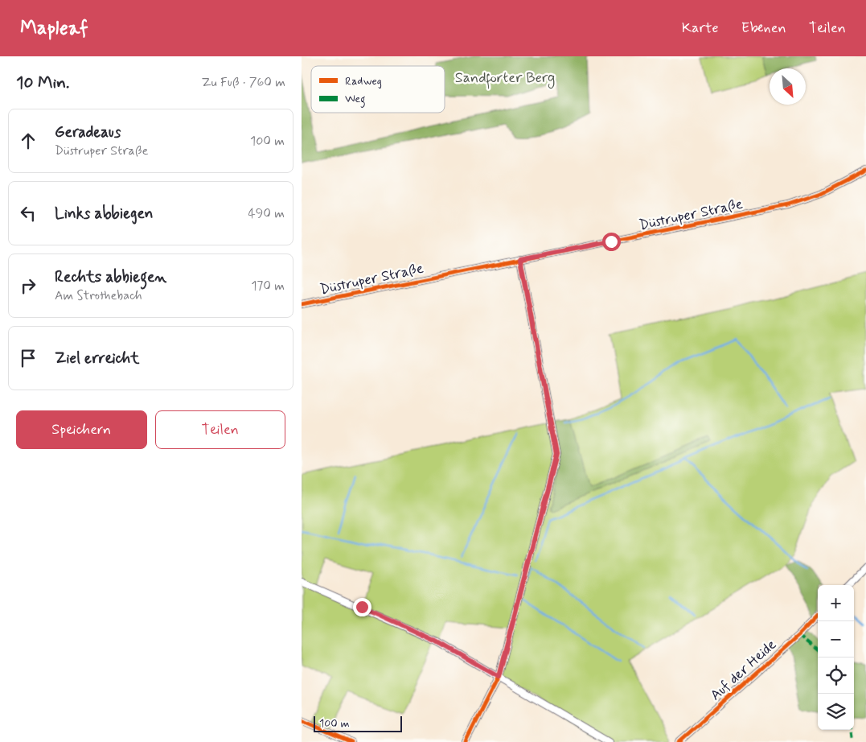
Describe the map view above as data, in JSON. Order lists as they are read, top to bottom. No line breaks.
{"streets":{"street":["Düstruper Straße","Auf der Heide"]},"parks":["Sandforter Berg"],"legend":["Radweg","Weg"],"scale_bar":"100 m","north":"bottom right","page":{"header":"Mapleaf","nav":["Karte","Ebenen","Teilen"],"heading":["10 Min.","Zu Fuß · 760 m"],"list":[["Geradeaus","Düstruper Straße","100 m"],["Links abbiegen","490 m"],["Rechts abbiegen","Am Strothebach","170 m"],"Ziel erreicht"],"buttons":["Speichern","Teilen"],"map_buttons":["+","−"],"scale":"100 m"}}
